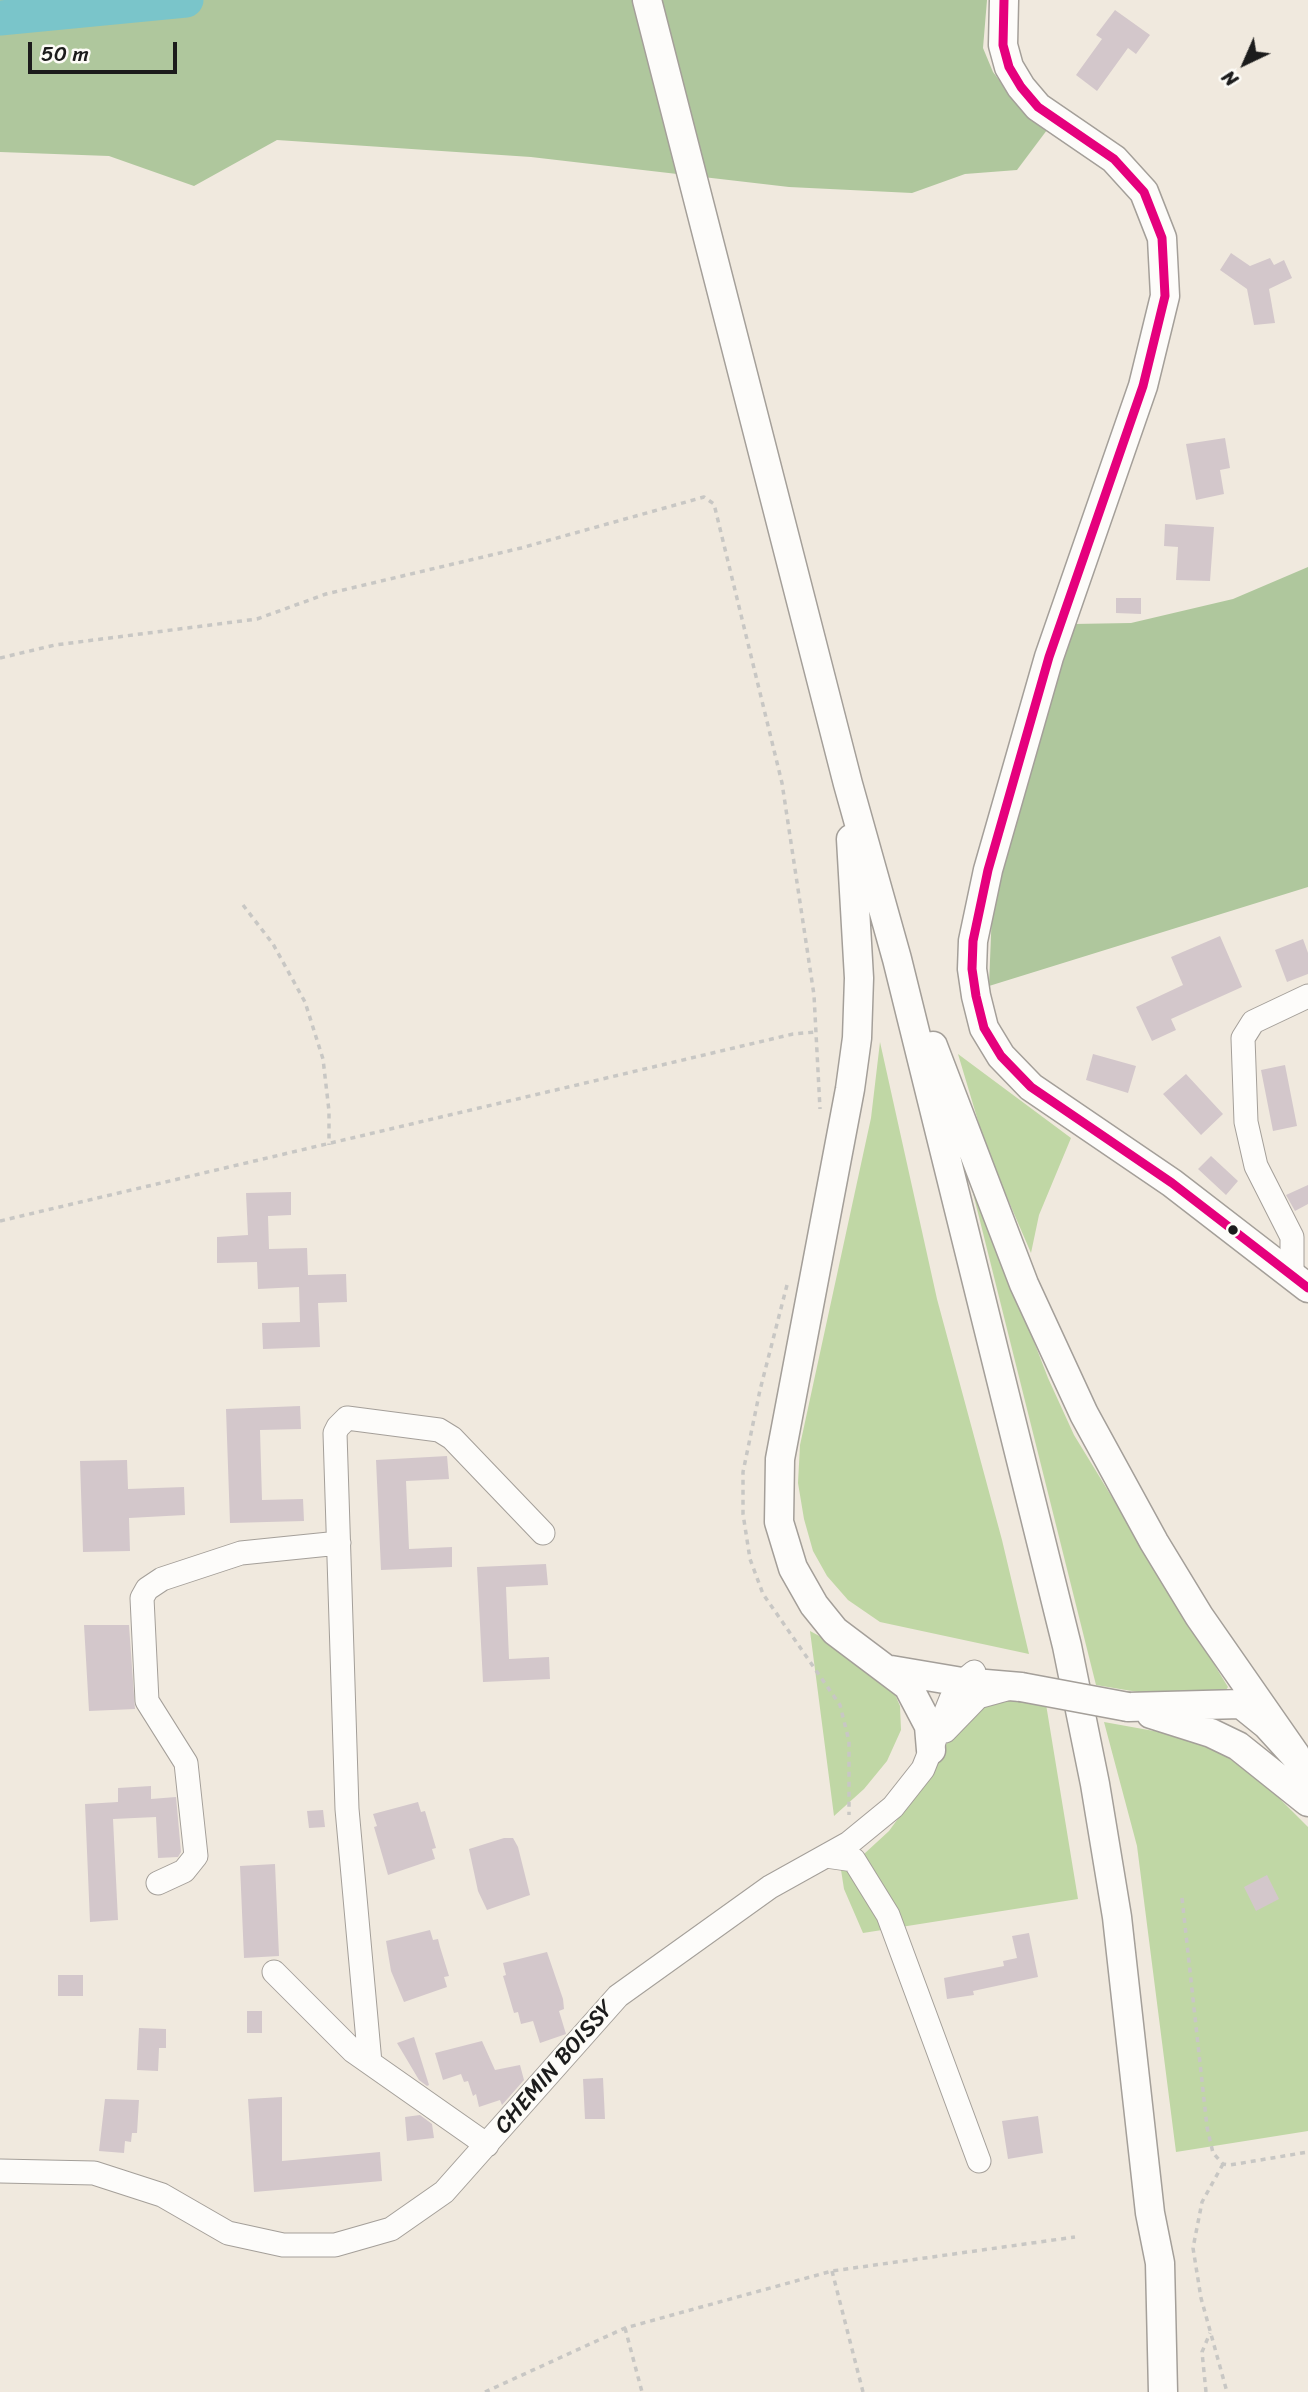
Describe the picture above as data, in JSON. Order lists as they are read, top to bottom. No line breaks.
{"streets":{"street":["CHEMIN BOISSY"]},"scale_bar":"50 m","north":"bottom left"}
